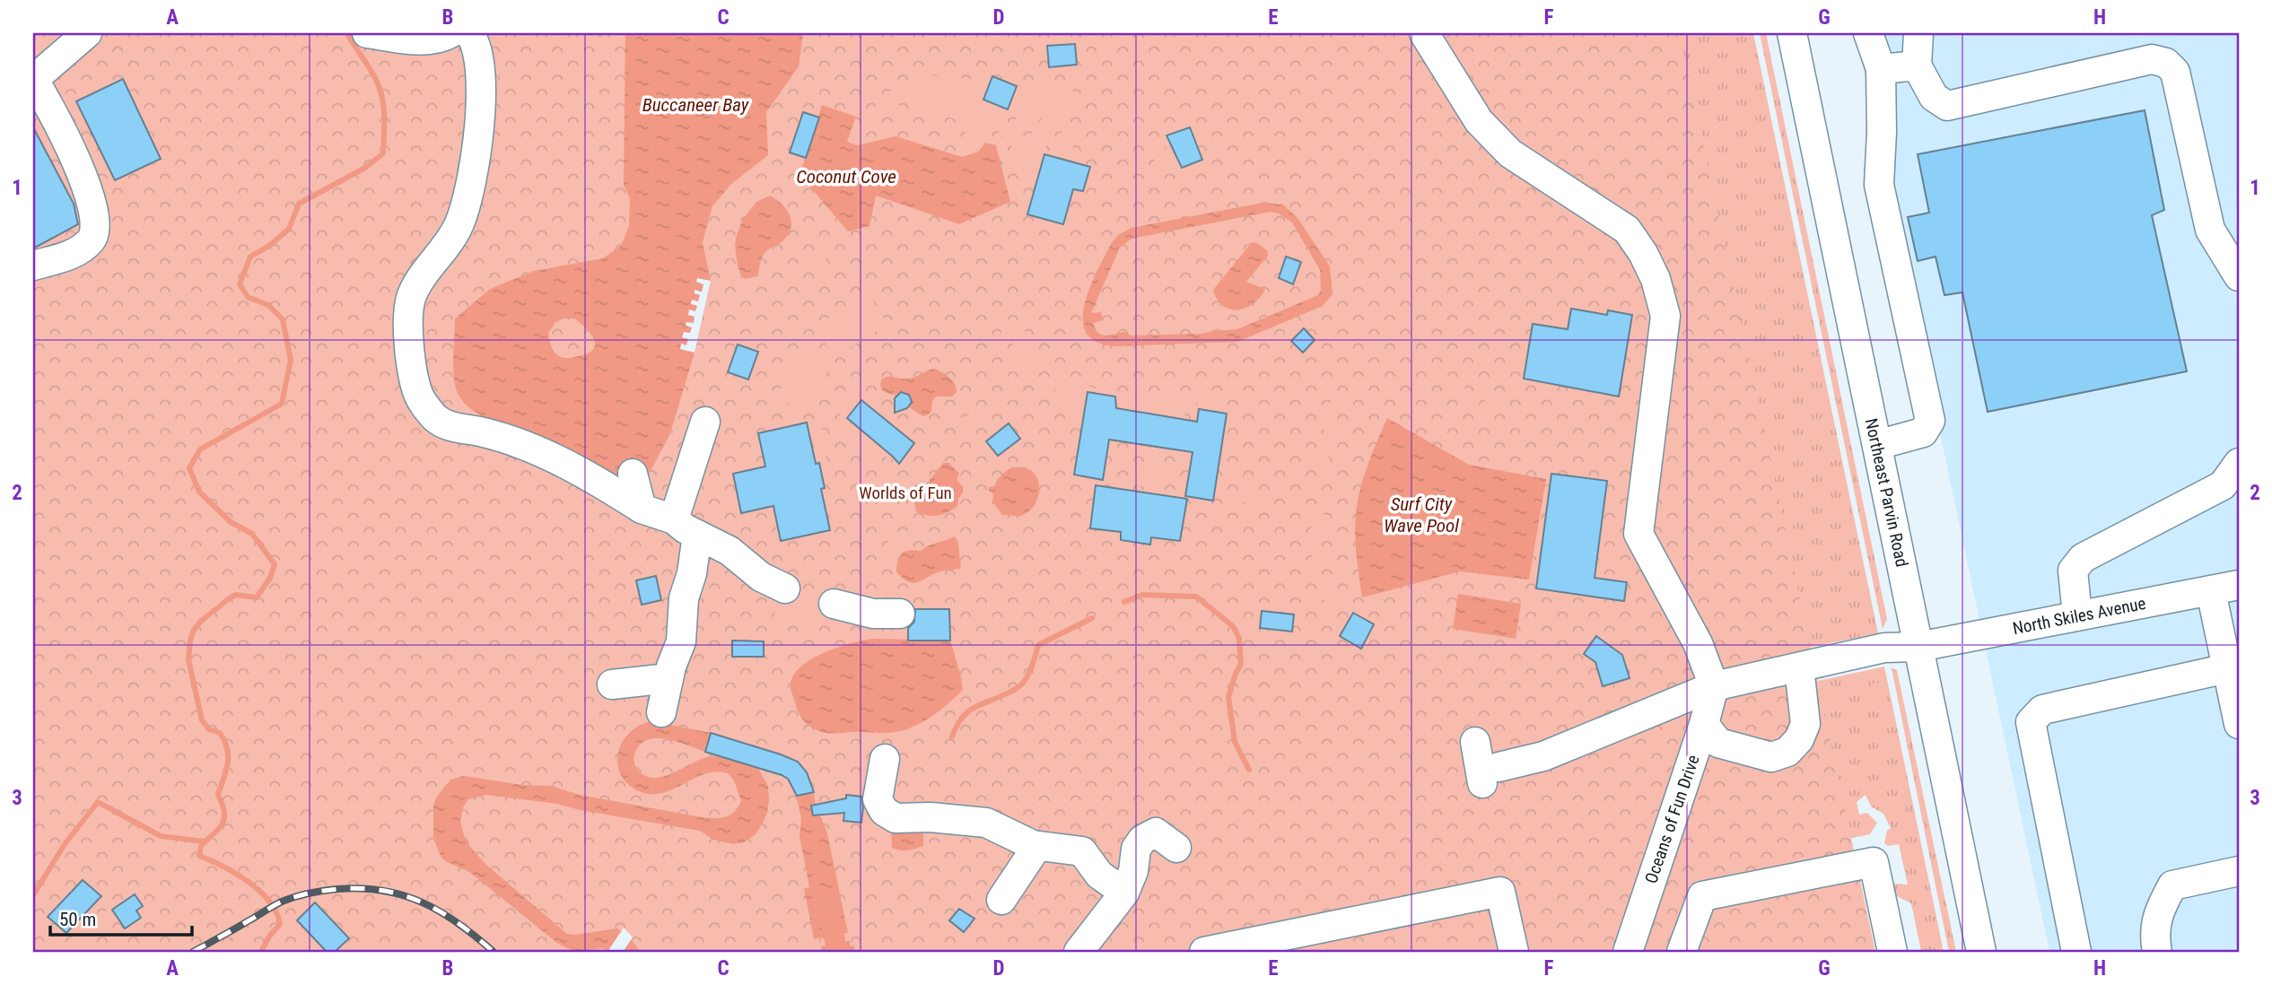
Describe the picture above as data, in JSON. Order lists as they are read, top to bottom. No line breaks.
{"streets":{"street":["Northeast Parvin Road","North Skiles Avenue","Oceans of Fun Drive"]},"crossings":[["Northeast Parvin Road","North Skiles Avenue"]],"water":["Buccaneer Bay","Coconut Cove","Surf City Wave Pool"],"parks":["Worlds of Fun"],"scale_bar":"50 m","grid":{"columns":["A","B","C","D","E","F","G","H"],"rows":["1","2","3"]}}
